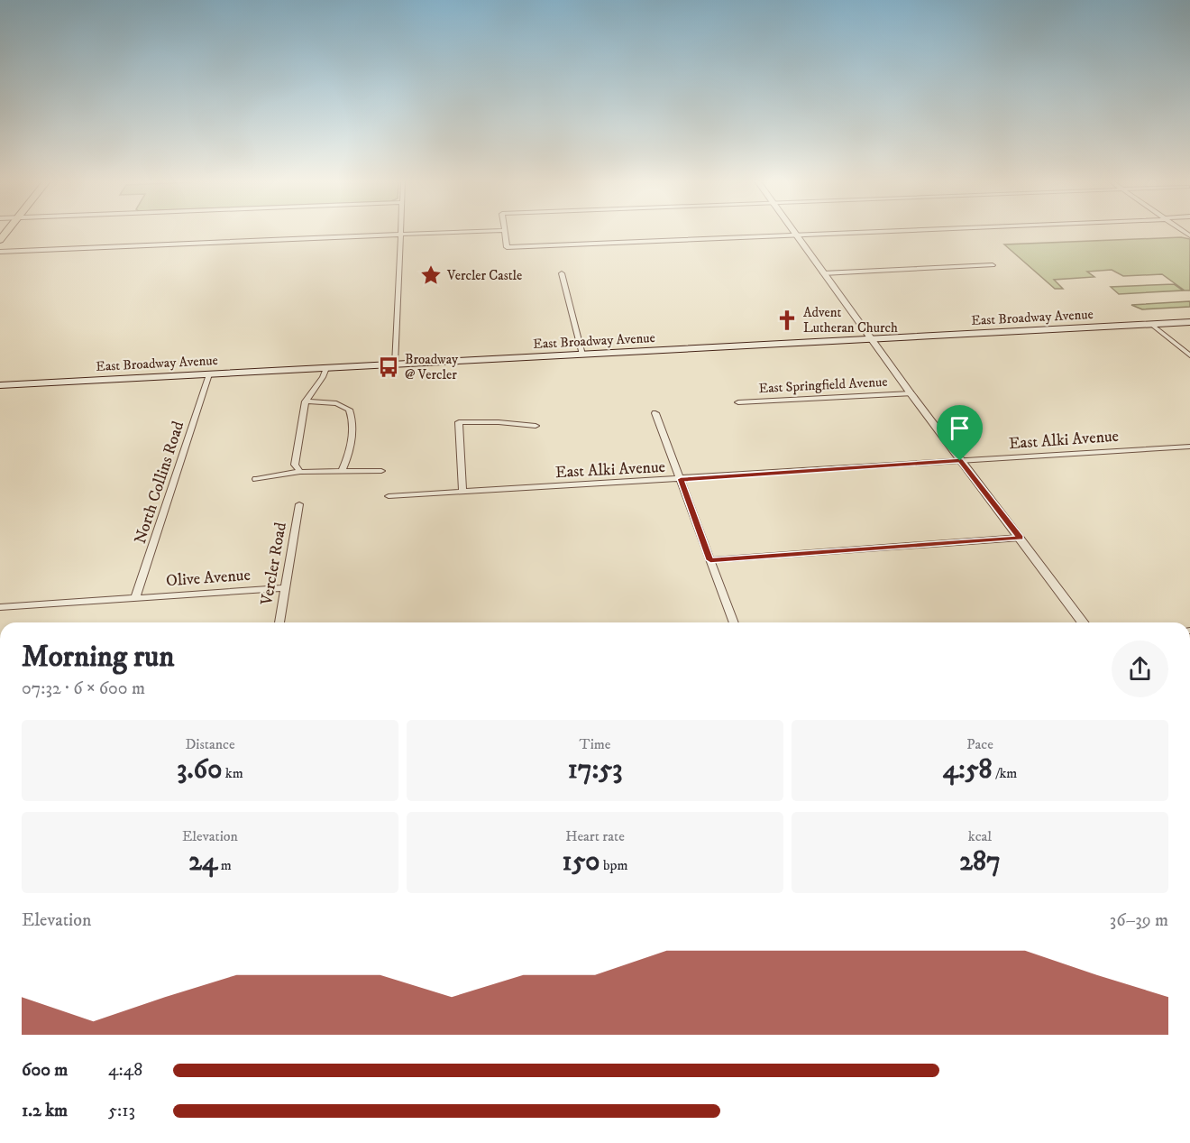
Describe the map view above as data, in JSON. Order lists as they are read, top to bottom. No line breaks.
{"streets":{"main road":["East Broadway Avenue"],"street":["East Springfield Avenue","East Alki Avenue","North Collins Road","Vercler Road","Olive Avenue"]},"crossings":[["East Broadway Avenue","North Collins Road"],["North Collins Road","Olive Avenue"],["Vercler Road","Olive Avenue"]],"places":{"place":["Vercler Castle"],"church":["Advent Lutheran Church"],"bus stop":["Broadway @ Vercler"]},"page":{"heading":["Morning run","07:32 · 6 × 600 m"],"stats":[["Distance","3.60 km"],["Time","17:53"],["Pace","4:58 /km"],["Elevation","24 m"],["Heart rate","150 bpm"],["kcal","287"]],"chart":["Elevation","36–39 m"],"list":[{"name":"600 m","note":"4:48"},{"name":"1.2 km","note":"5:13"}]}}
